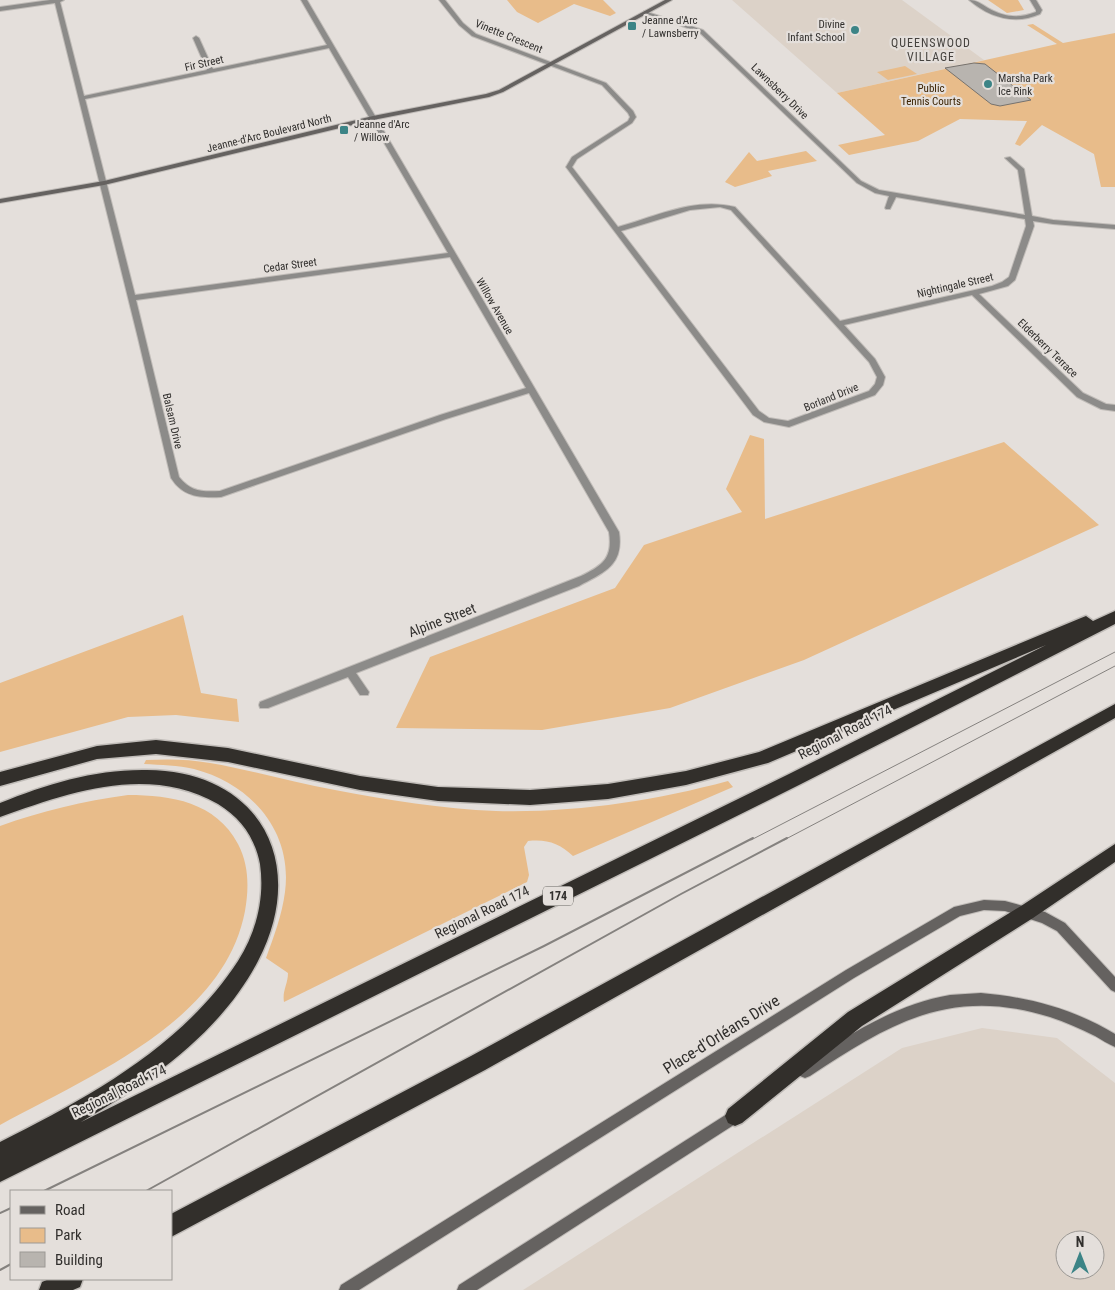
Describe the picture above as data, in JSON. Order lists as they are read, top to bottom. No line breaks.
{"streets":{"highway":["Regional Road 174","174"],"main road":["Jeanne-d'Arc Boulevard North","Place-d'Orléans Drive"],"street":["Vinette Crescent","Fir Street","Lawnsberry Drive","Cedar Street","Nightingale Street","Willow Avenue","Elderberry Terrace","Borland Drive","Balsam Drive","Alpine Street"]},"crossings":[["Vinette Crescent","Jeanne-d'Arc Boulevard North"],["Vinette Crescent","Borland Drive"],["Fir Street","Willow Avenue"],["Fir Street","Balsam Drive"],["Lawnsberry Drive","Jeanne-d'Arc Boulevard North"],["Lawnsberry Drive","Nightingale Street"],["Jeanne-d'Arc Boulevard North","Willow Avenue"],["Jeanne-d'Arc Boulevard North","Borland Drive"],["Jeanne-d'Arc Boulevard North","Balsam Drive"],["Cedar Street","Willow Avenue"],["Cedar Street","Balsam Drive"],["Nightingale Street","Elderberry Terrace"],["Nightingale Street","Borland Drive"],["Willow Avenue","Balsam Drive"],["Willow Avenue","Alpine Street"]],"districts":["QUEENSWOOD VILLAGE"],"parks":["Public Tennis Courts"],"places":{"transit":["Jeanne d'Arc / Lawnsberry","Jeanne d'Arc / Willow"],"other":["Divine Infant School","Marsha Park Ice Rink"]},"legend":["Road","Park","Building"],"north":"top"}
